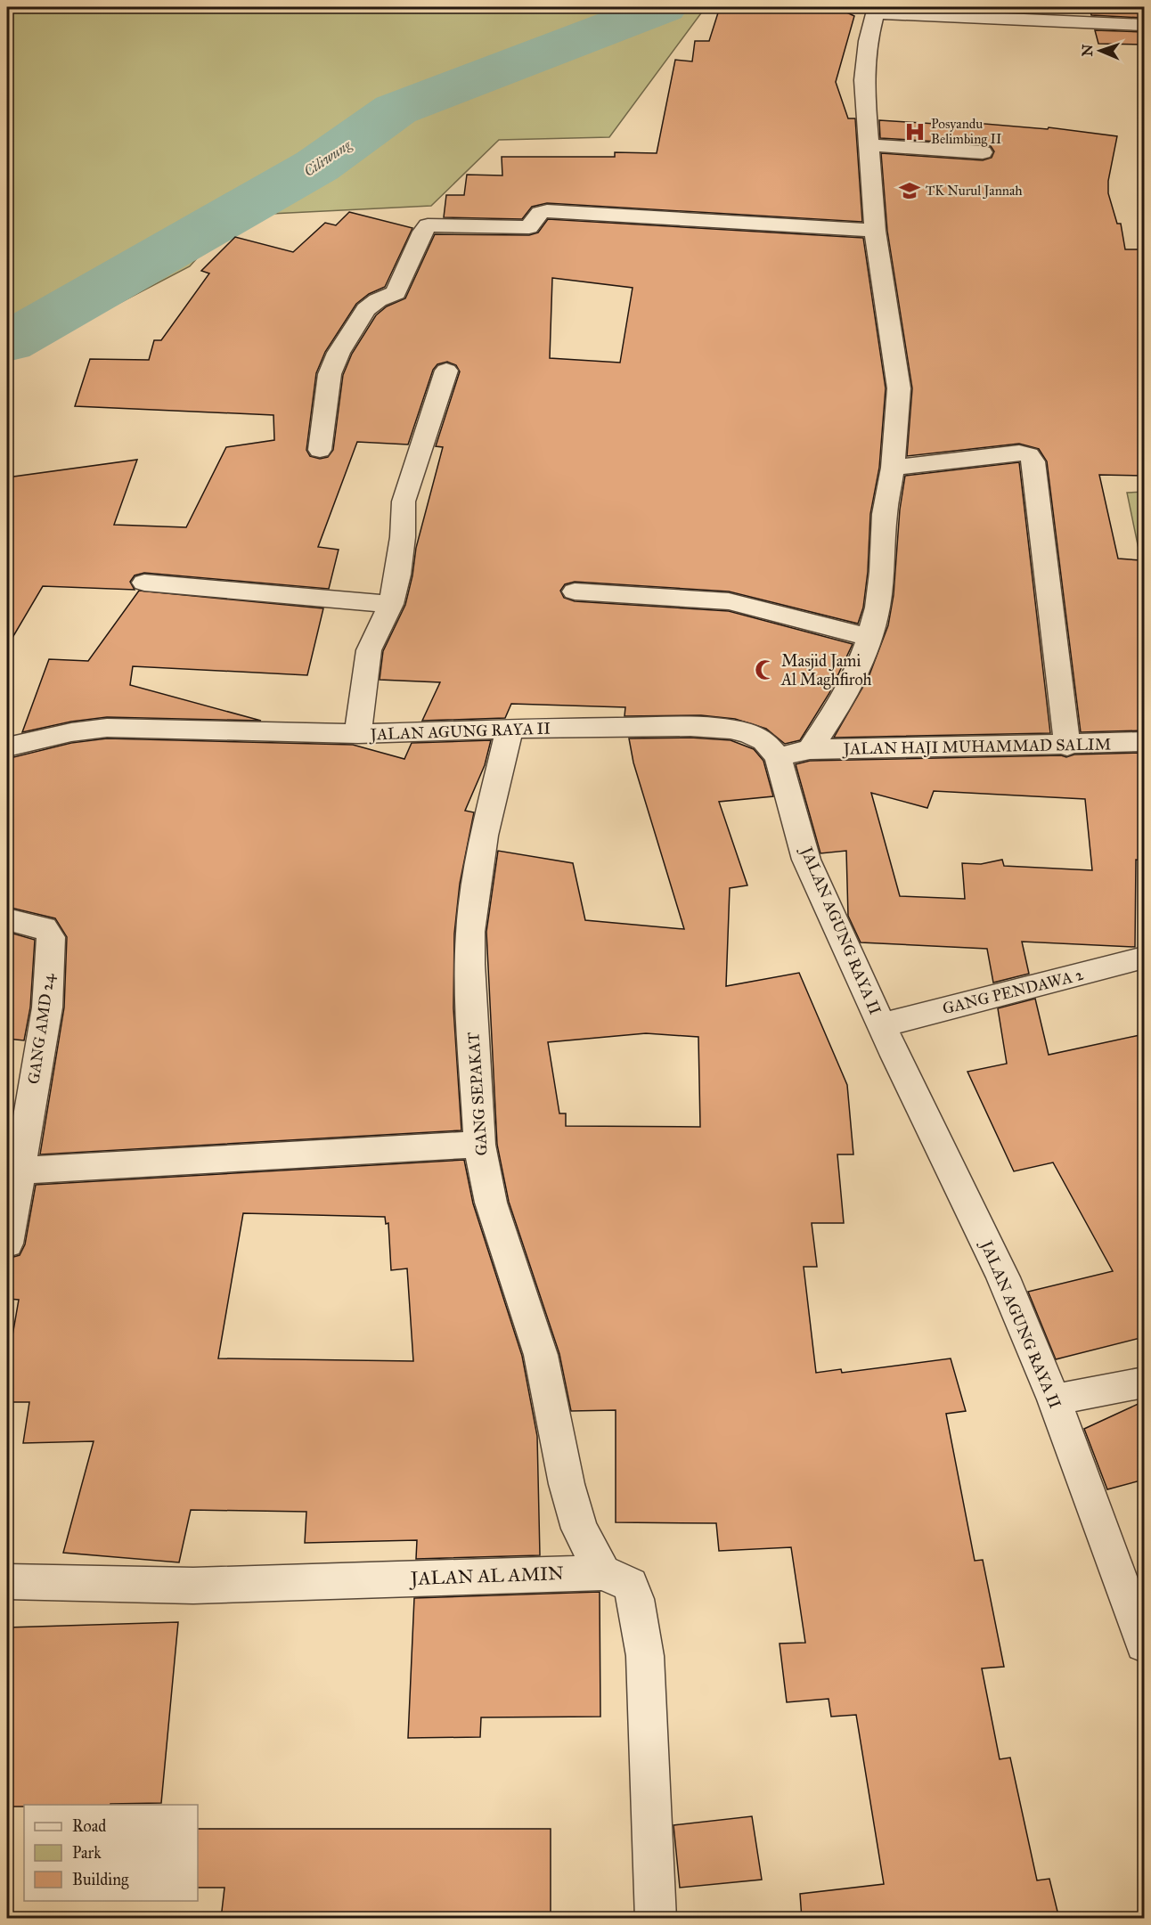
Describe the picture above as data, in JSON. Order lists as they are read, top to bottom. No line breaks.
{"streets":{"street":["JALAN AGUNG RAYA II","JALAN HAJI MUHAMMAD SALIM","GANG PENDAWA 2","GANG AMD 24","GANG SEPAKAT","JALAN AL AMIN"]},"crossings":[["JALAN AGUNG RAYA II","JALAN HAJI MUHAMMAD SALIM"],["JALAN AGUNG RAYA II","GANG PENDAWA 2"],["JALAN AGUNG RAYA II","GANG SEPAKAT"],["GANG SEPAKAT","JALAN AL AMIN"]],"water":["Ciliwung"],"places":{"hospital":["Posyandu Belimbing II"],"school or university":["TK Nurul Jannah"],"mosque":["Masjid Jami Al Maghfiroh"]},"legend":["Road","Park","Building"],"north":"left"}
